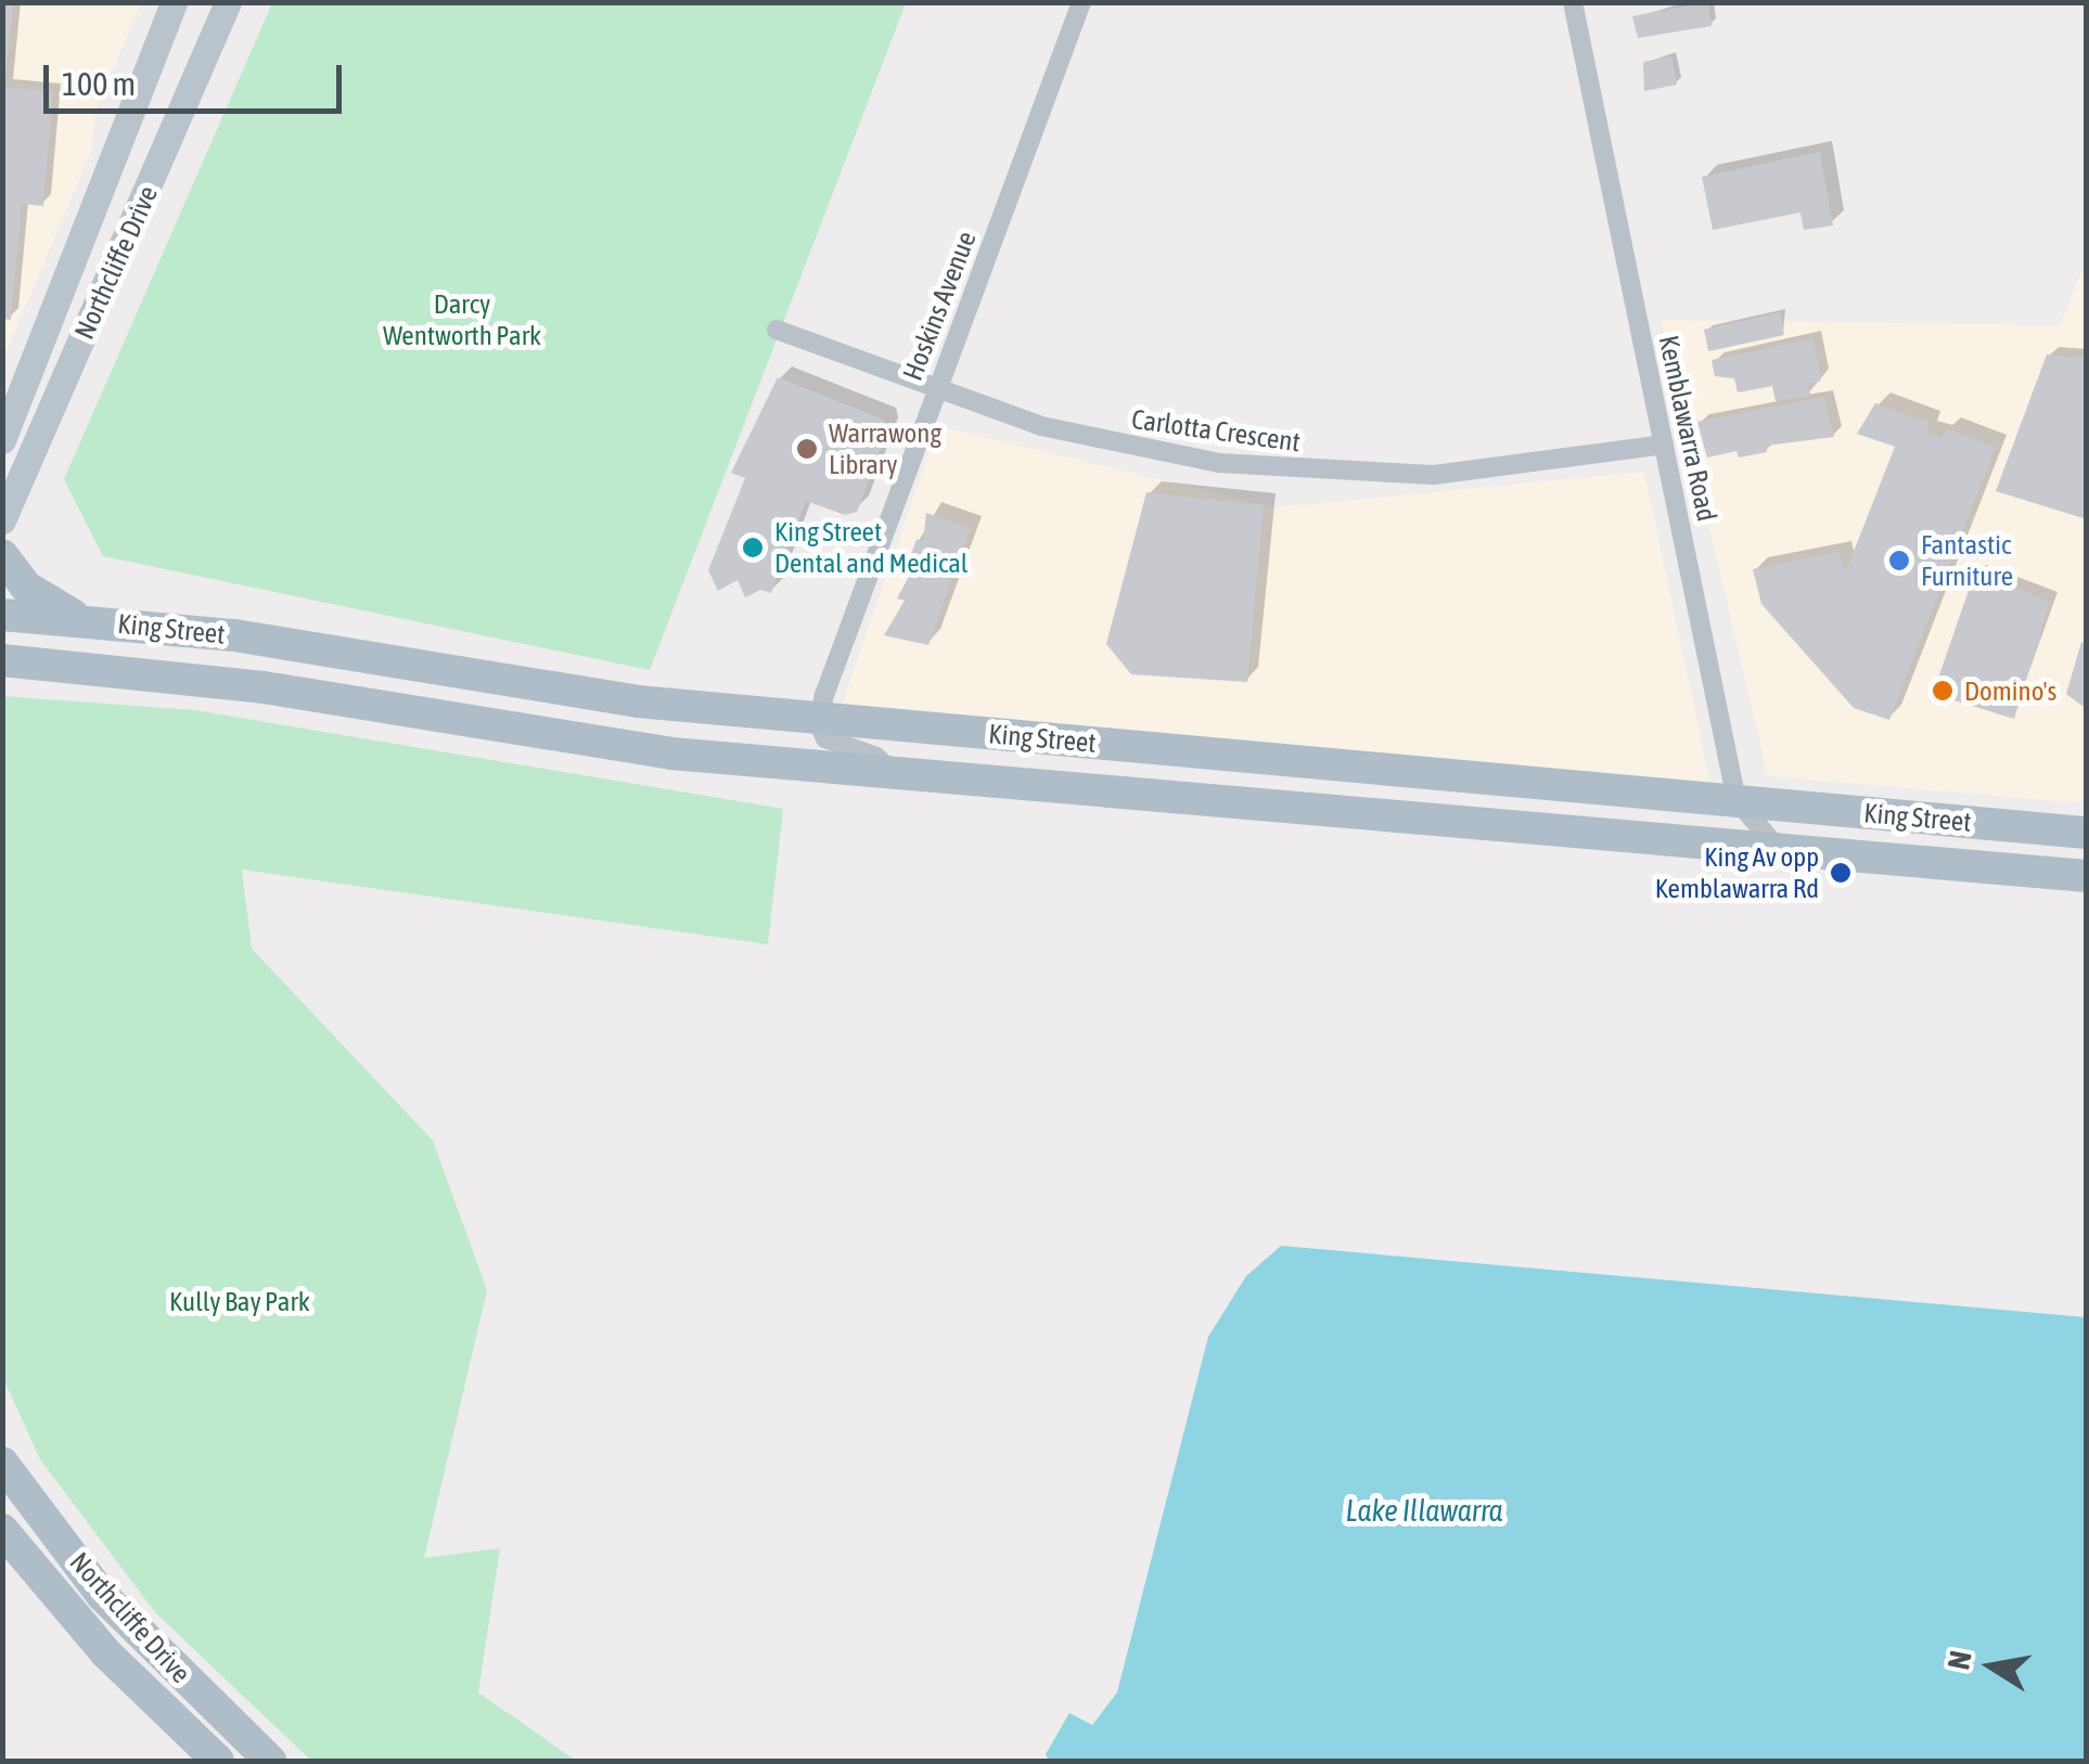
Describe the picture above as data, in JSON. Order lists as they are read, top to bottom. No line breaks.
{"streets":{"main road":["Northcliffe Drive","King Street"],"street":["Hoskins Avenue","Kemblawarra Road","Carlotta Crescent"]},"crossings":[["Hoskins Avenue","Carlotta Crescent"],["Hoskins Avenue","King Street"],["Kemblawarra Road","Carlotta Crescent"],["Kemblawarra Road","King Street"]],"water":["Lake Illawarra"],"parks":["Darcy Wentworth Park","Kully Bay Park"],"places":["Warrawong Library","King Street Dental and Medical","Fantastic Furniture","Domino's","King Av opp Kemblawarra Rd"],"scale_bar":"100 m","north":"left"}
